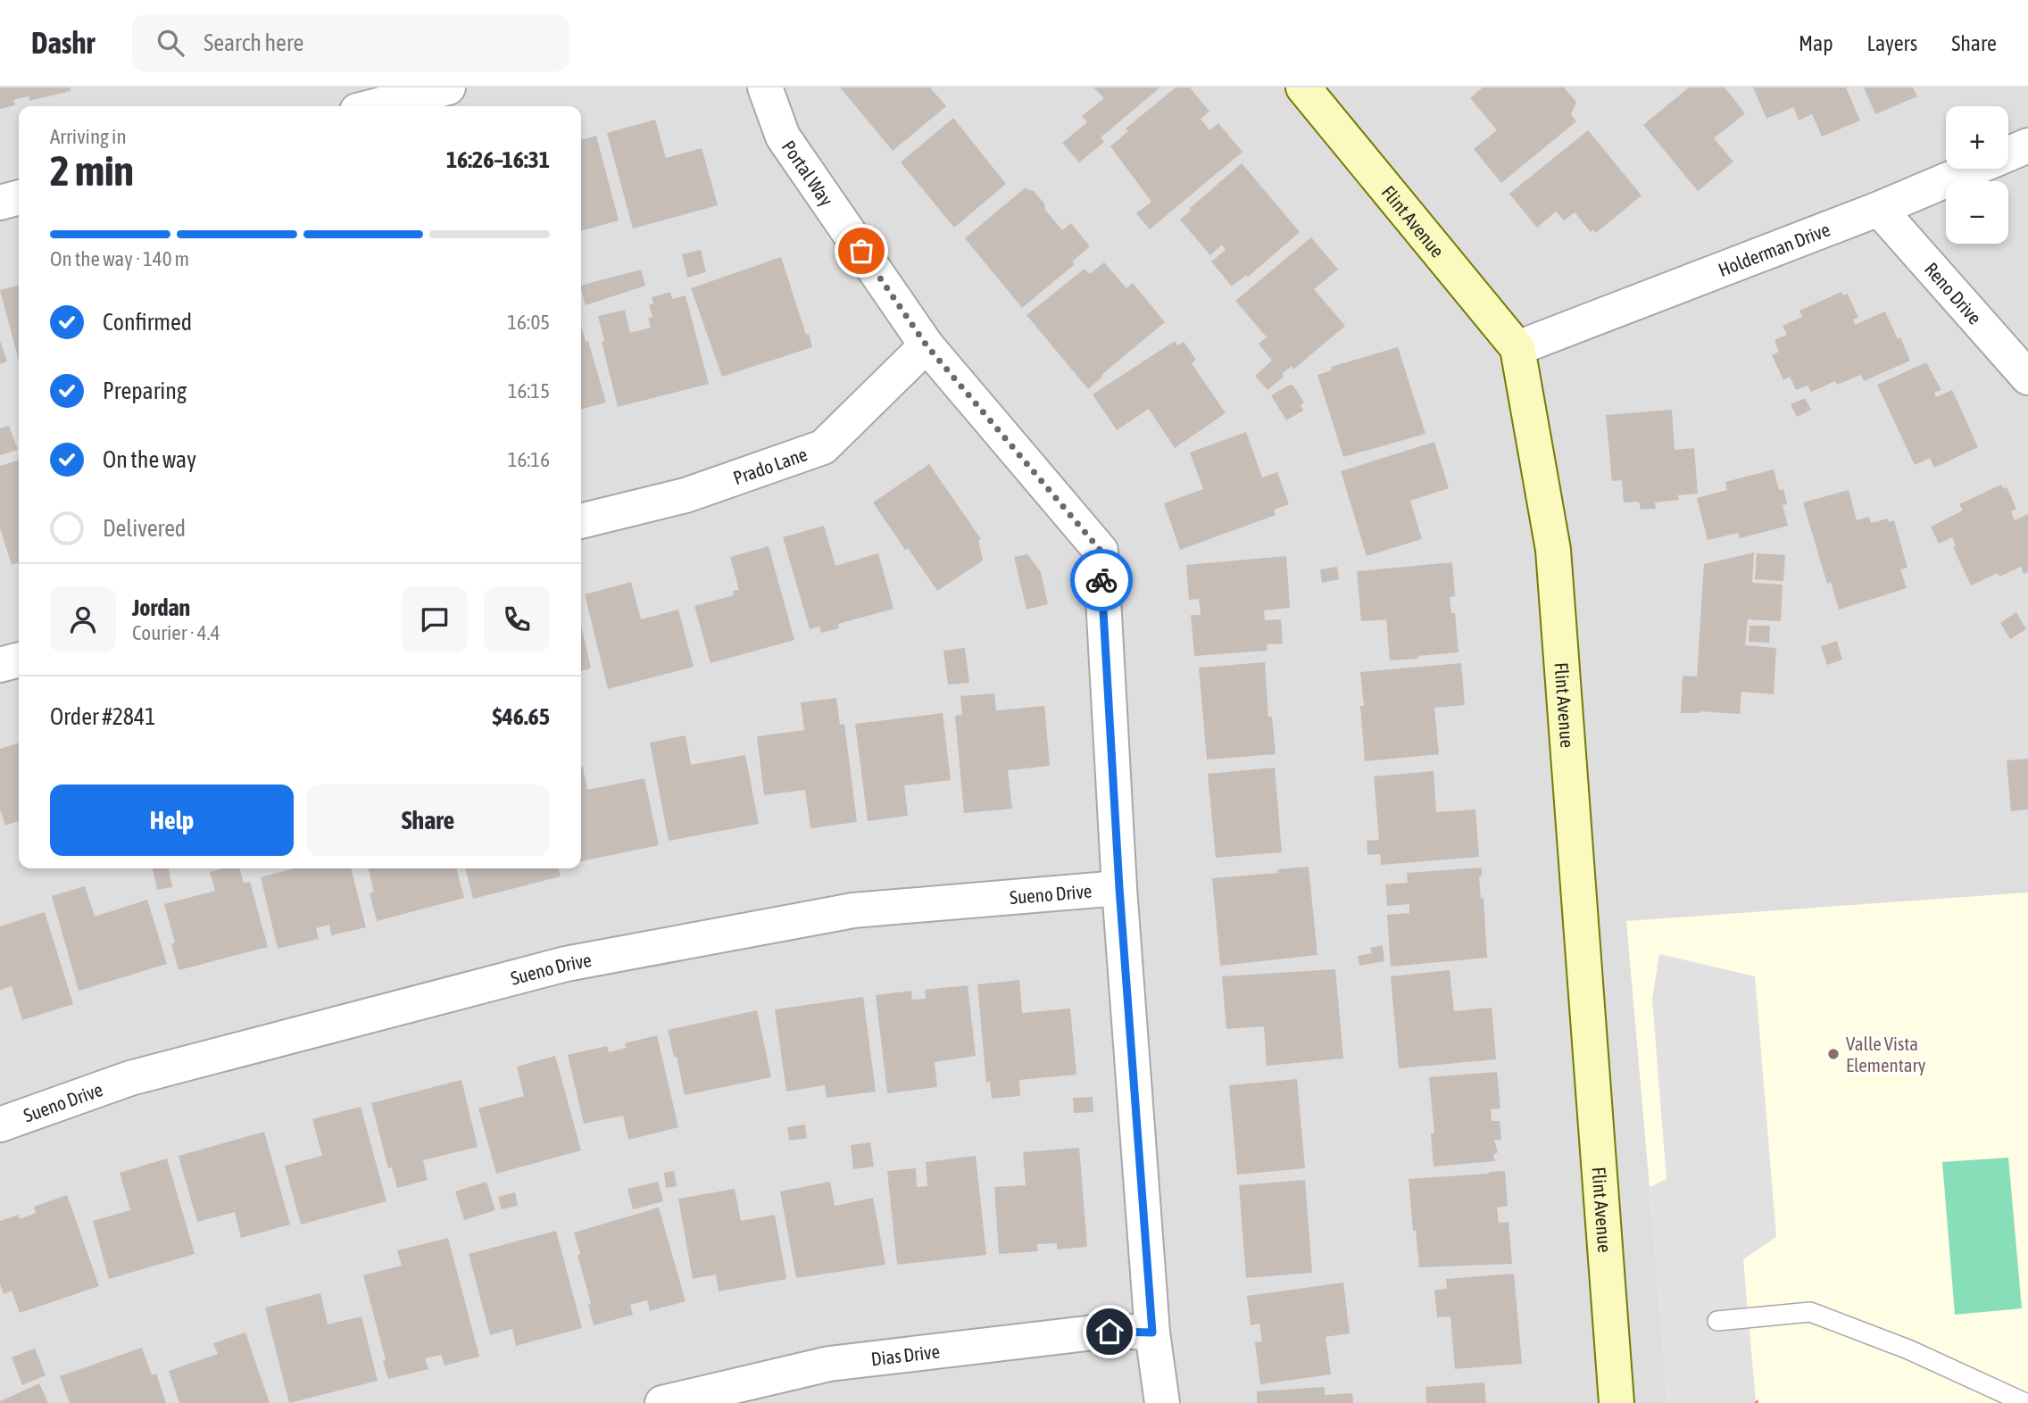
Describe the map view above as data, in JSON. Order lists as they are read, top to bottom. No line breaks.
{"streets":{"street":["Portal Way","Flint Avenue","Holderman Drive","Reno Drive","Prado Lane","Sueno Drive","Dias Drive"]},"crossings":[["Portal Way","Prado Lane"],["Portal Way","Sueno Drive"],["Portal Way","Dias Drive"],["Flint Avenue","Holderman Drive"],["Holderman Drive","Reno Drive"]],"places":["Valle Vista Elementary"],"page":{"header":"Dashr","search":"Search here","nav":["Map","Layers","Share"],"map_buttons":["+","−"],"heading":["2 min","Arriving in","16:26–16:31"],"panel":["Jordan","Courier · 4.4","Order #2841","$46.65"],"bar":"On the way · 140 m","list":[["Confirmed","16:05"],["Preparing","16:15"],["On the way","16:16"],"Delivered"],"buttons":["Help","Share"]}}
